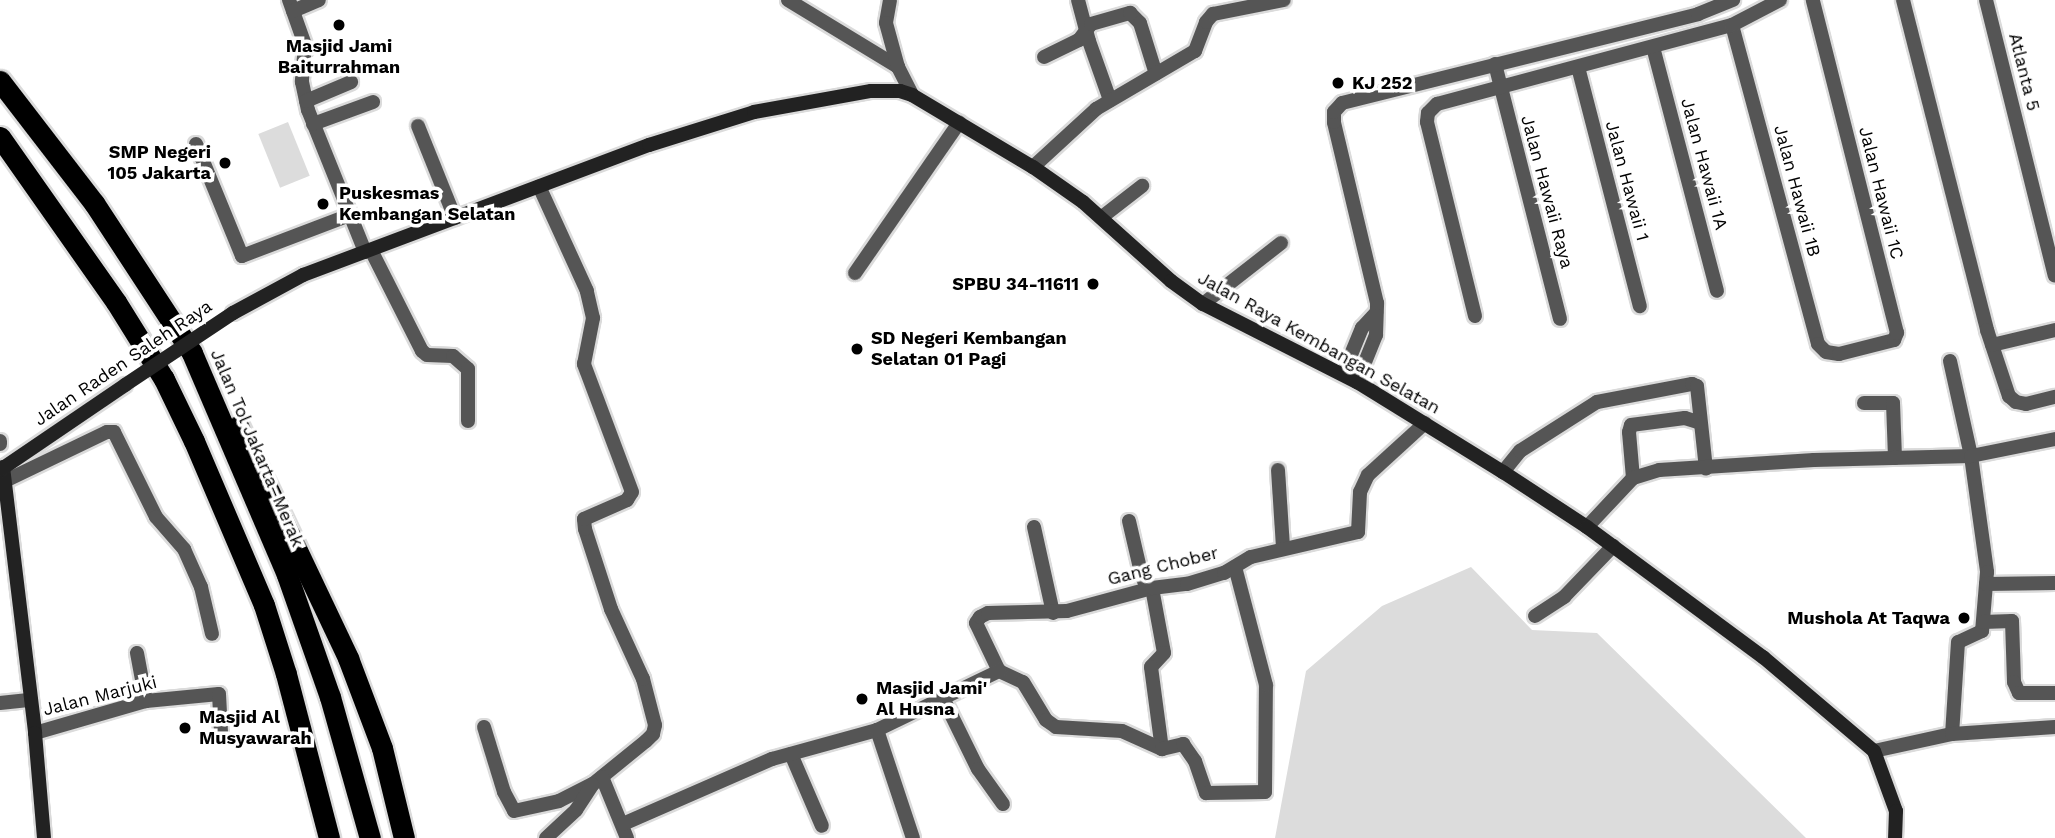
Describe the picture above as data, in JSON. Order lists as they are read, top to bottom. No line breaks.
{"streets":{"highway":["Jalan Tol Jakarta–Merak"],"main road":["Jalan Raya Kembangan Selatan","Jalan Raden Saleh Raya"],"street":["Atlanta 5","Jalan Hawaii 1A","Jalan Hawaii 1","Jalan Hawaii 1B","Jalan Hawaii Raya","Jalan Hawaii 1C","Gang Chober","Jalan Marjuki"]},"crossings":[["Jalan Hawaii 1B","Jalan Hawaii 1C"],["Jalan Raya Kembangan Selatan","Jalan Raden Saleh Raya"],["Jalan Raya Kembangan Selatan","Gang Chober"]],"places":["Masjid Jami Baiturrahman","KJ 252","SMP Negeri 105 Jakarta","Puskesmas Kembangan Selatan","SPBU 34-11611","SD Negeri Kembangan Selatan 01 Pagi","Mushola At Taqwa","Masjid Jami' Al Husna","Masjid Al Musyawarah"]}
